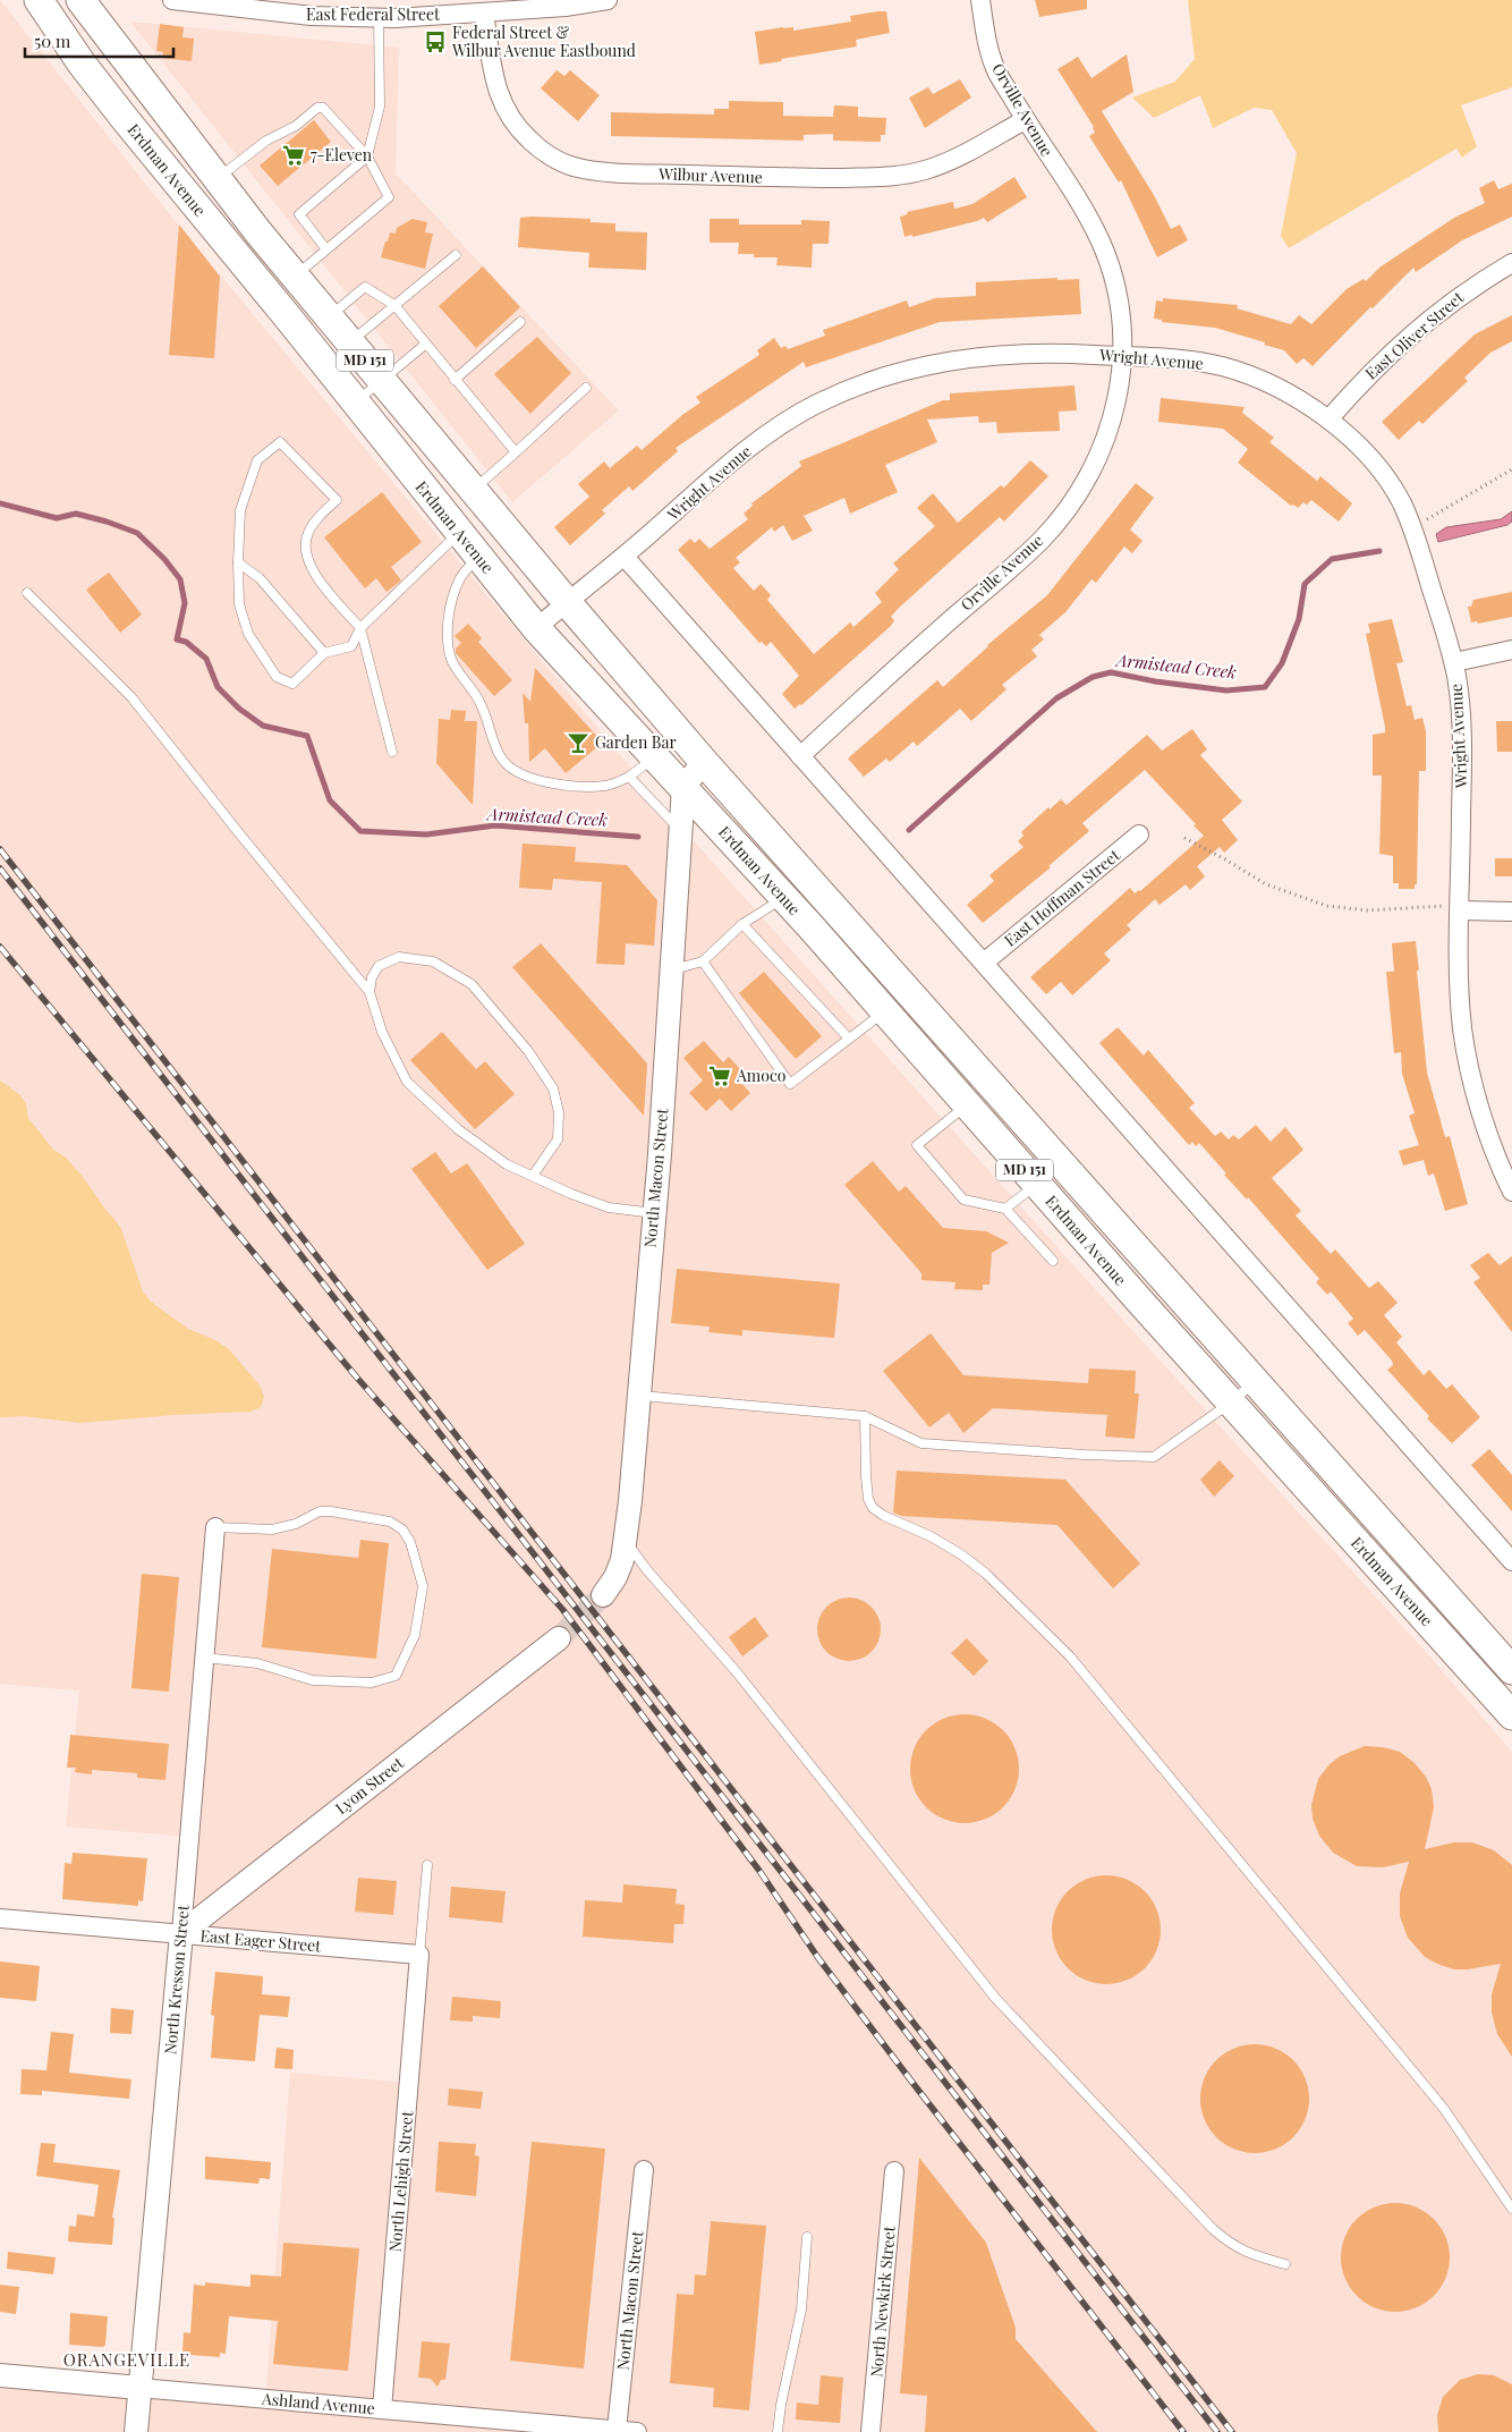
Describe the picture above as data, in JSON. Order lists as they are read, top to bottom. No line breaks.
{"streets":{"main road":["Erdman Avenue","MD 151"],"street":["East Federal Street","Orville Avenue","Wilbur Avenue","East Oliver Street","Wright Avenue","East Hoffman Street","North Macon Street","Lyon Street","East Eager Street","North Kresson Street","North Lehigh Street","North Newkirk Street","Ashland Avenue"]},"crossings":[["East Federal Street","Wilbur Avenue"],["Orville Avenue","Wilbur Avenue"],["Orville Avenue","Wright Avenue"],["Erdman Avenue","Wright Avenue"],["Erdman Avenue","North Macon Street"],["East Oliver Street","Wright Avenue"],["North Macon Street","Ashland Avenue"],["Lyon Street","East Eager Street"],["Lyon Street","North Kresson Street"],["East Eager Street","North Kresson Street"],["East Eager Street","North Lehigh Street"],["North Kresson Street","Ashland Avenue"],["North Lehigh Street","Ashland Avenue"]],"districts":["ORANGEVILLE"],"water":["Armistead Creek"],"places":{"bus stop":["Federal Street & Wilbur Avenue Eastbound"],"supermarket":["7-Eleven","Amoco"],"bar":["Garden Bar"]},"scale_bar":"50 m"}
